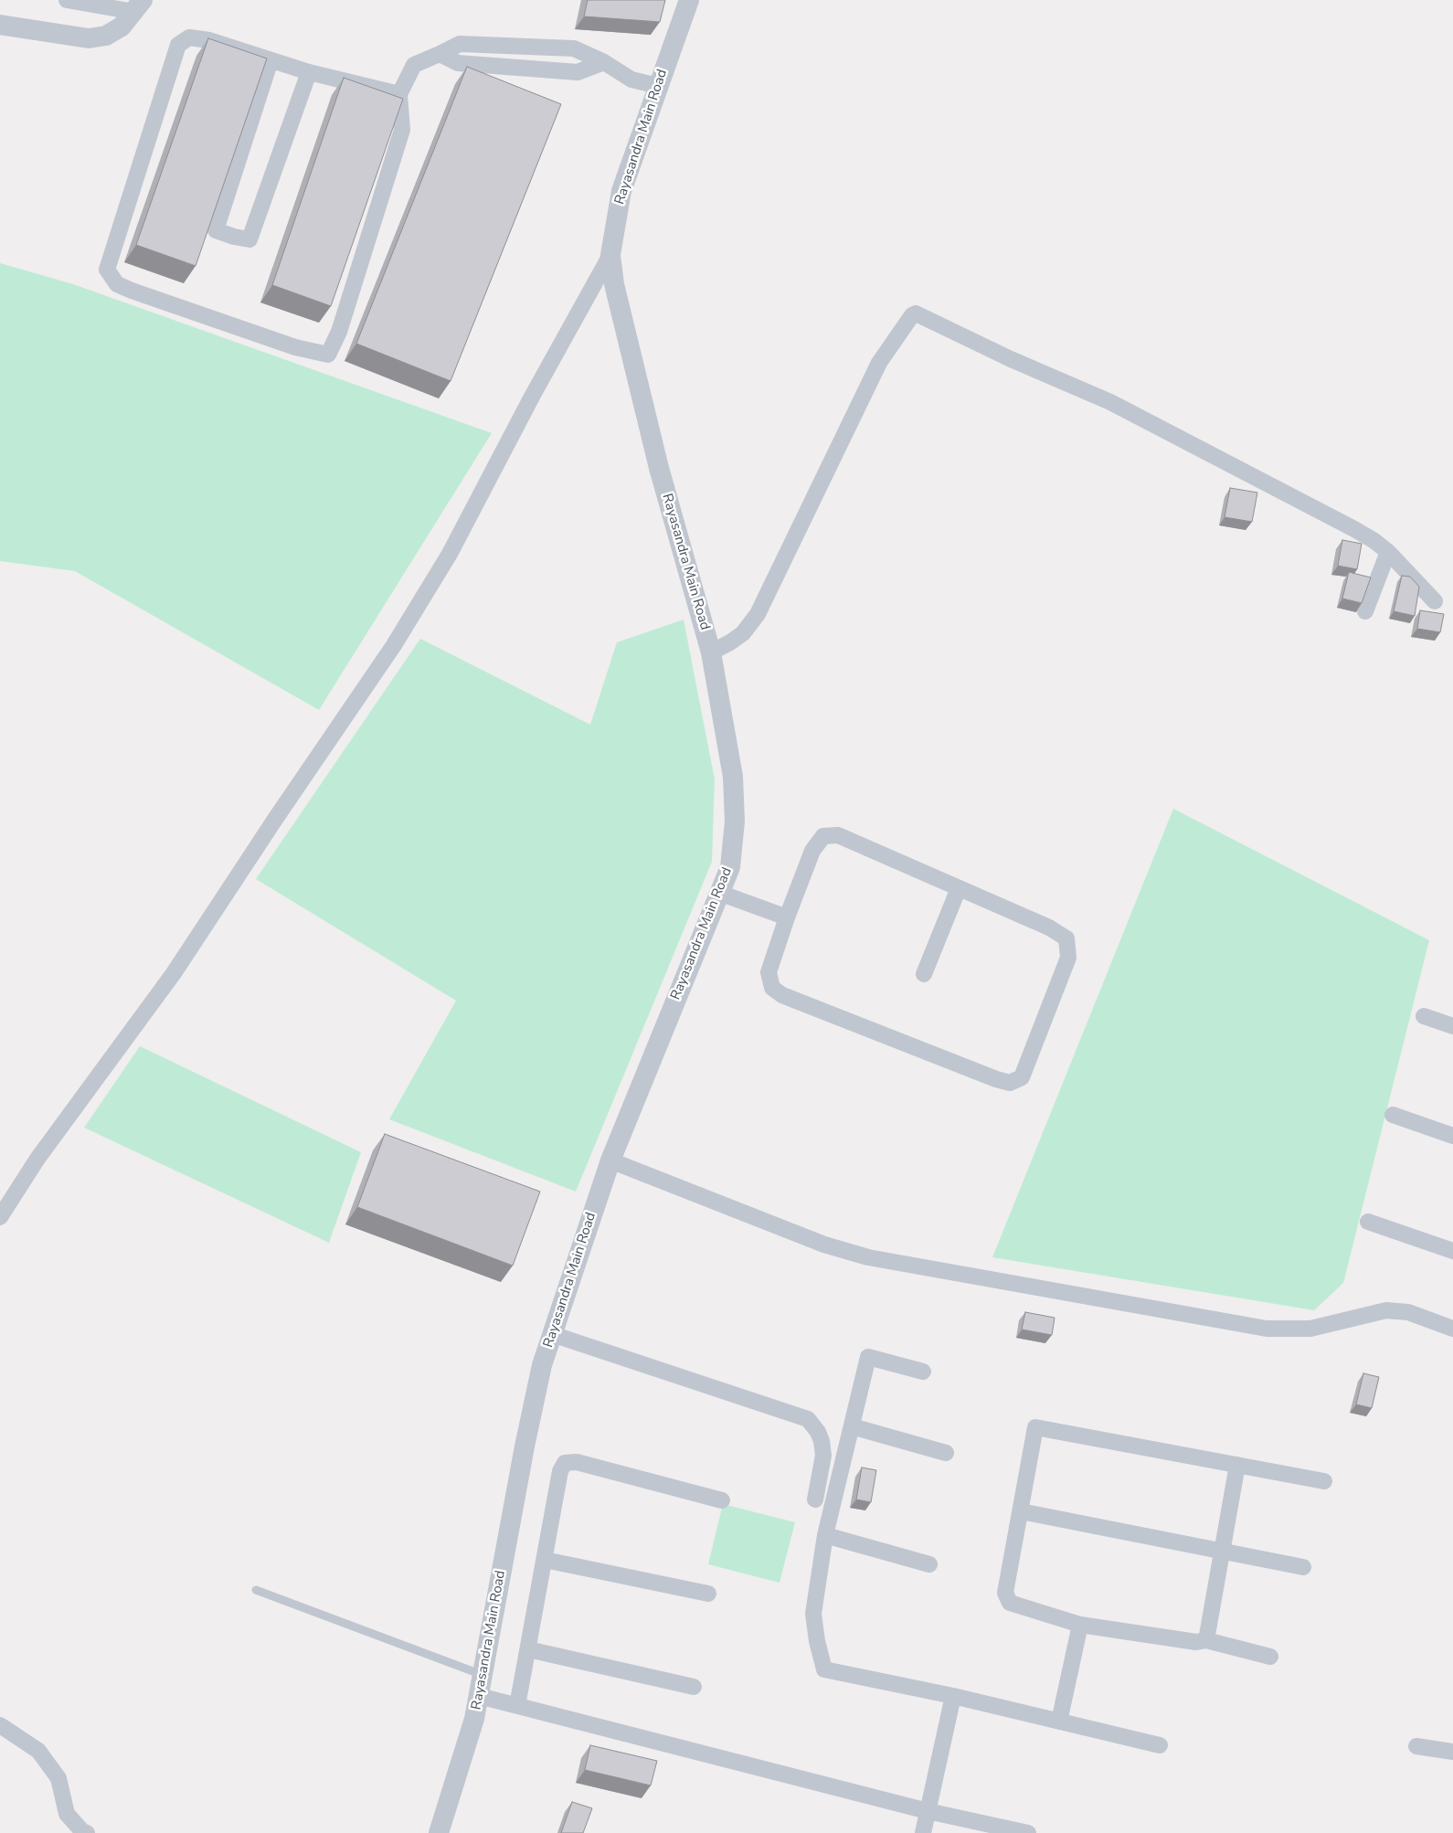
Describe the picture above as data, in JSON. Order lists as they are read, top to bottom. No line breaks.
{"streets":{"street":["Rayasandra Main Road"]}}
